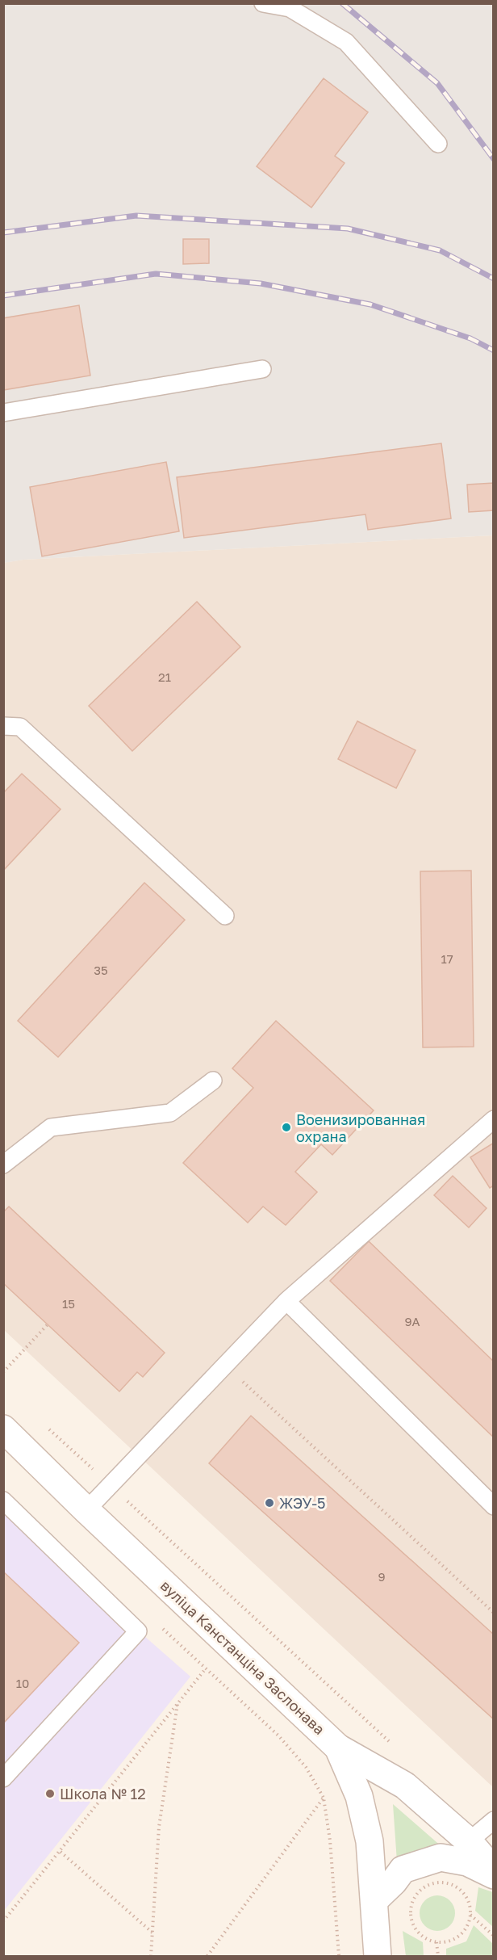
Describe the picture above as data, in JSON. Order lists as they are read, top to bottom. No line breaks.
{"streets":{"street":["вуліца Канстанціна Заслонава"]},"places":["Военизированная охрана","ЖЭУ-5","Школа № 12"],"house_numbers":["21","17","35","15","9А","9","10"]}
